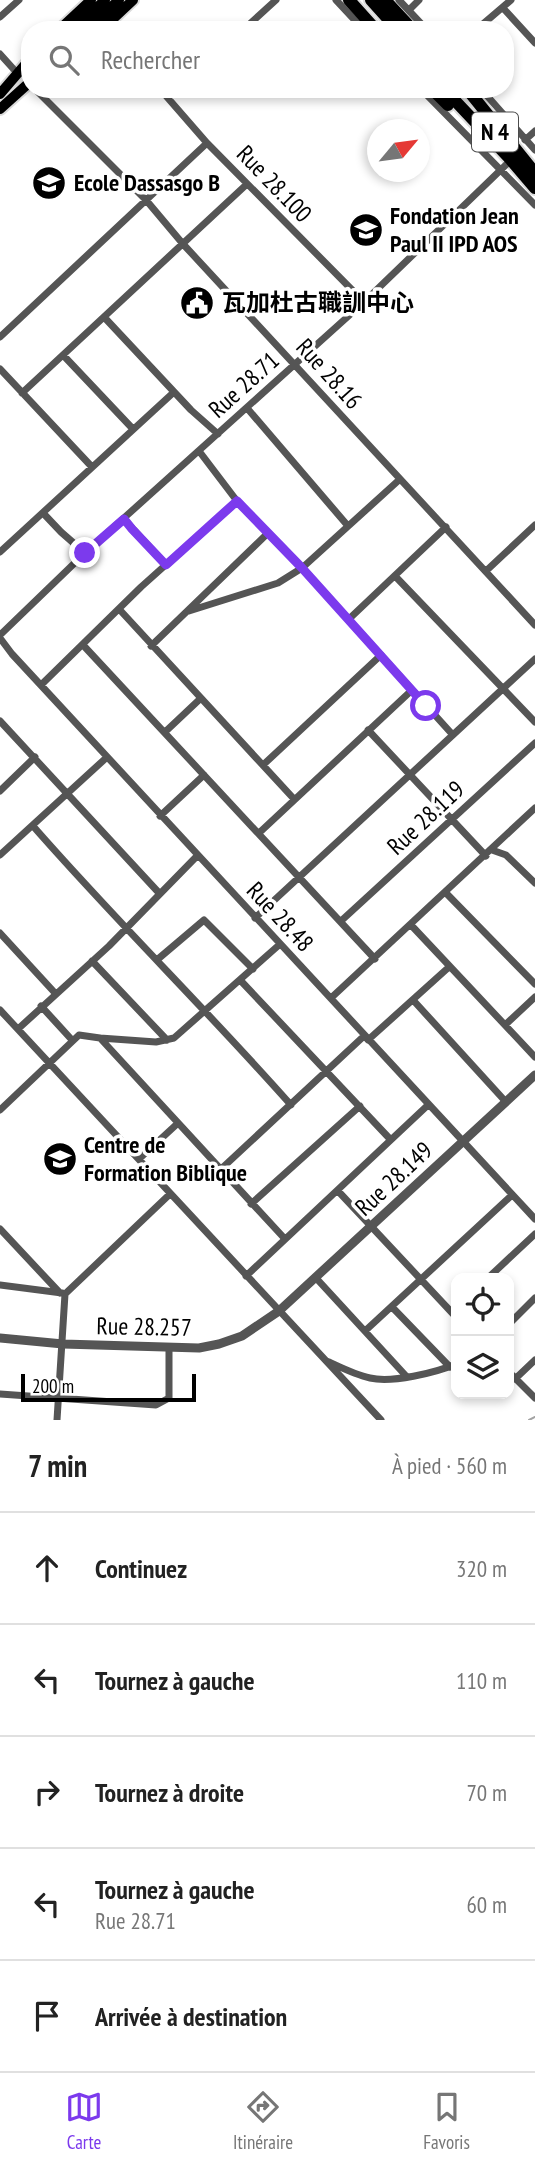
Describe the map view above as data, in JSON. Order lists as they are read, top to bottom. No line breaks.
{"streets":{"highway":["N 4"],"street":["Rue 28.100","Rue 28.16","Rue 28.71","Rue 28.119","Rue 28.48","Rue 28.149","Rue 28.257"]},"crossings":[["N 4","Rue 28.71"],["Rue 28.100","Rue 28.71"],["Rue 28.16","Rue 28.71"],["Rue 28.71","Rue 28.48"],["Rue 28.48","Rue 28.149"],["Rue 28.149","Rue 28.257"]],"places":{"school or university":["Ecole Dassasgo B","Fondation Jean Paul II IPD AOS","Centre de Formation Biblique"],"public building":["瓦加杜古職訓中心"]},"scale_bar":"200 m","north":"top right","page":{"search":"Rechercher","scale":"200 m","heading":["7 min","À pied · 560 m"],"list":[["Continuez","320 m"],["Tournez à gauche","110 m"],["Tournez à droite","70 m"],["Tournez à gauche","Rue 28.71","60 m"],"Arrivée à destination"],"nav":["Carte","Itinéraire","Favoris"]}}
